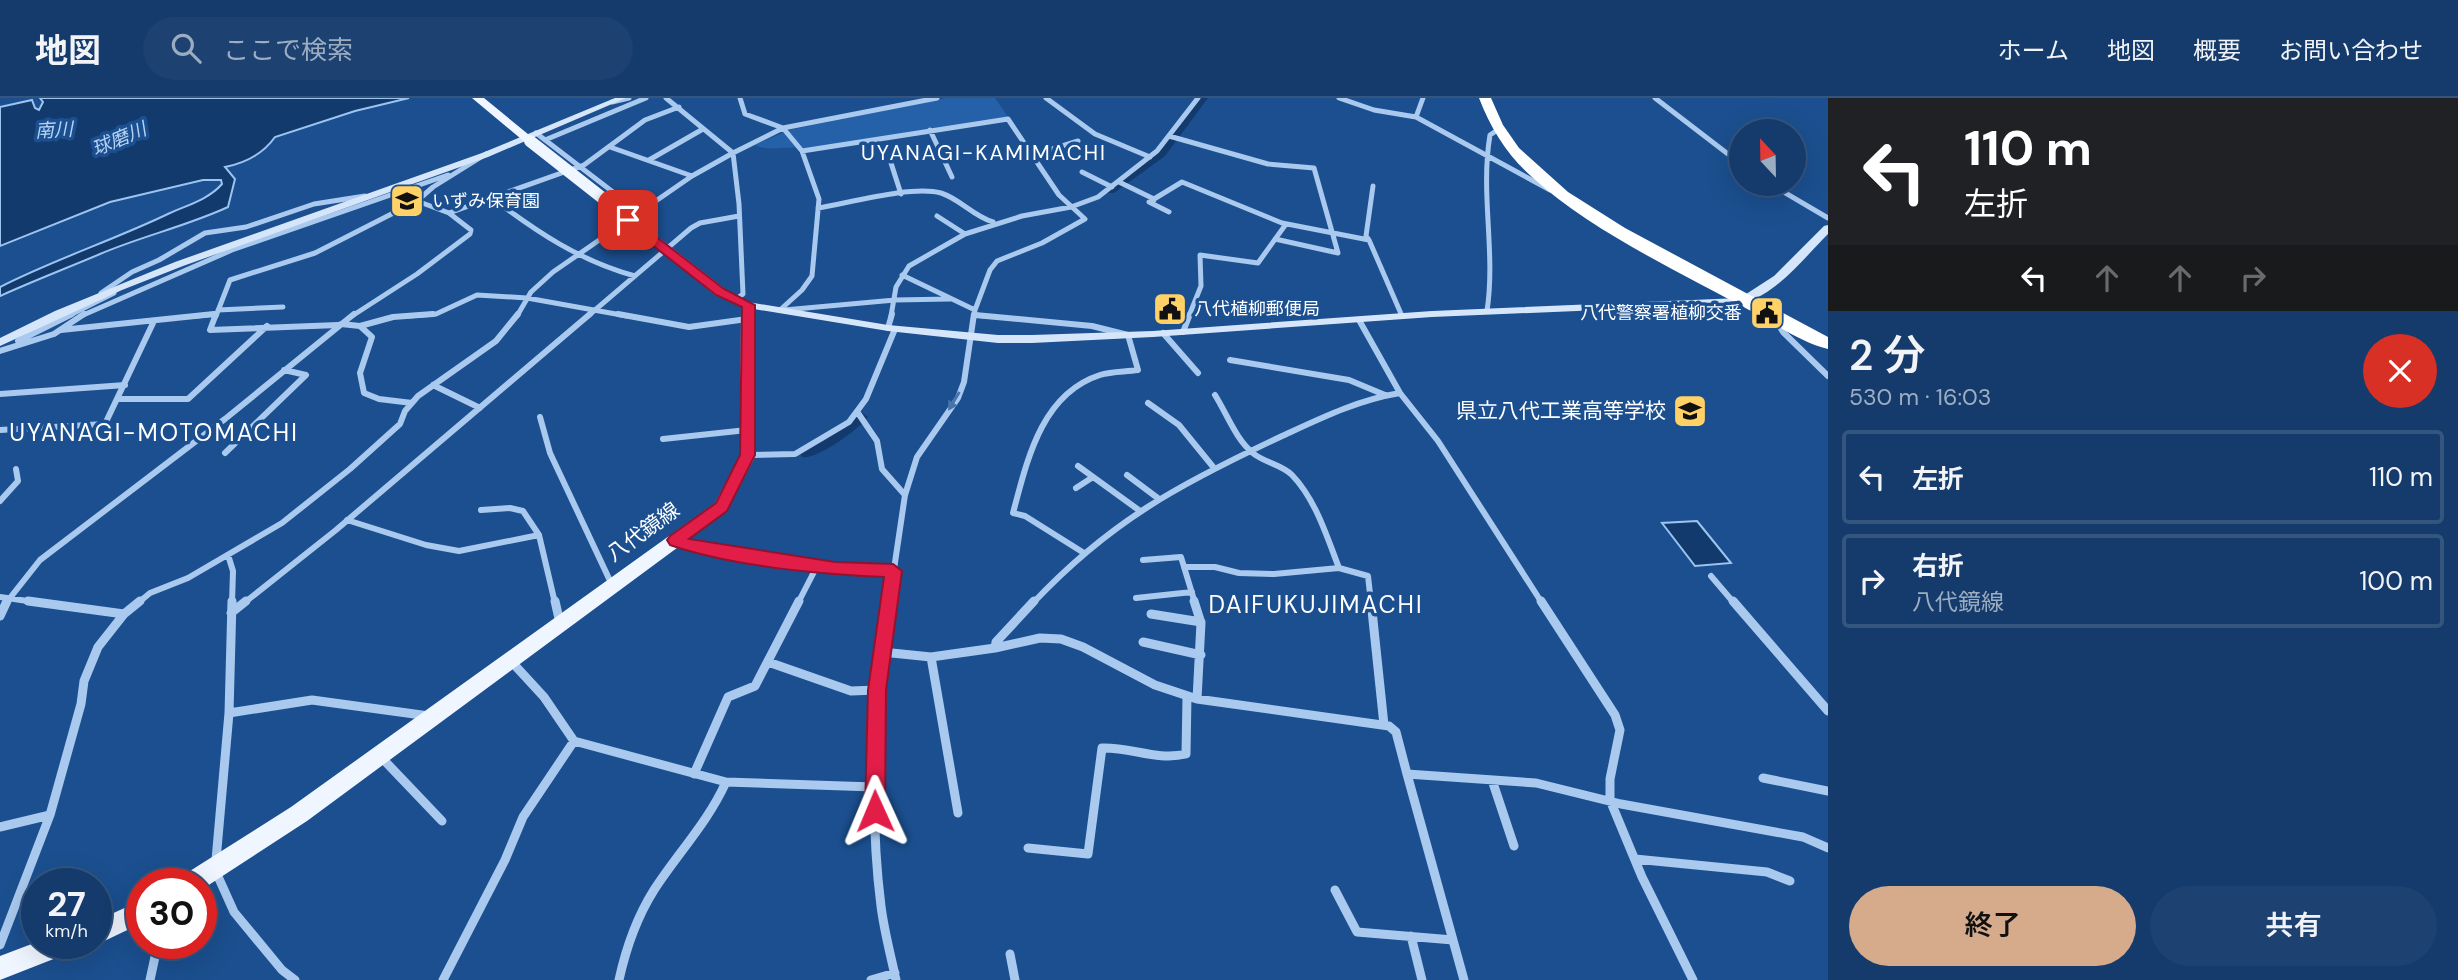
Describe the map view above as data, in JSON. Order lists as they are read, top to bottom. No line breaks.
{"streets":{"main road":["八代鏡線"]},"districts":["UYANAGI-KAMIMACHI","UYANAGI-MOTOMACHI","DAIFUKUJIMACHI"],"water":["南川","球磨川"],"places":{"school or university":["いずみ保育園","県立八代工業高等学校"],"public building":["八代植柳郵便局","八代警察署植柳交番"]},"north":"top","page":{"header":"地図","search":"ここで検索","nav":["ホーム","地図","概要","お問い合わせ"],"turn":["110 m","左折"],"heading":["2 分","530 m · 16:03"],"list":[{"name":"左折","value":"110 m"},{"name":"右折","note":"八代鏡線","value":"100 m"}],"speed":"27 km/h","limit":"30","buttons":["終了","共有"]}}
